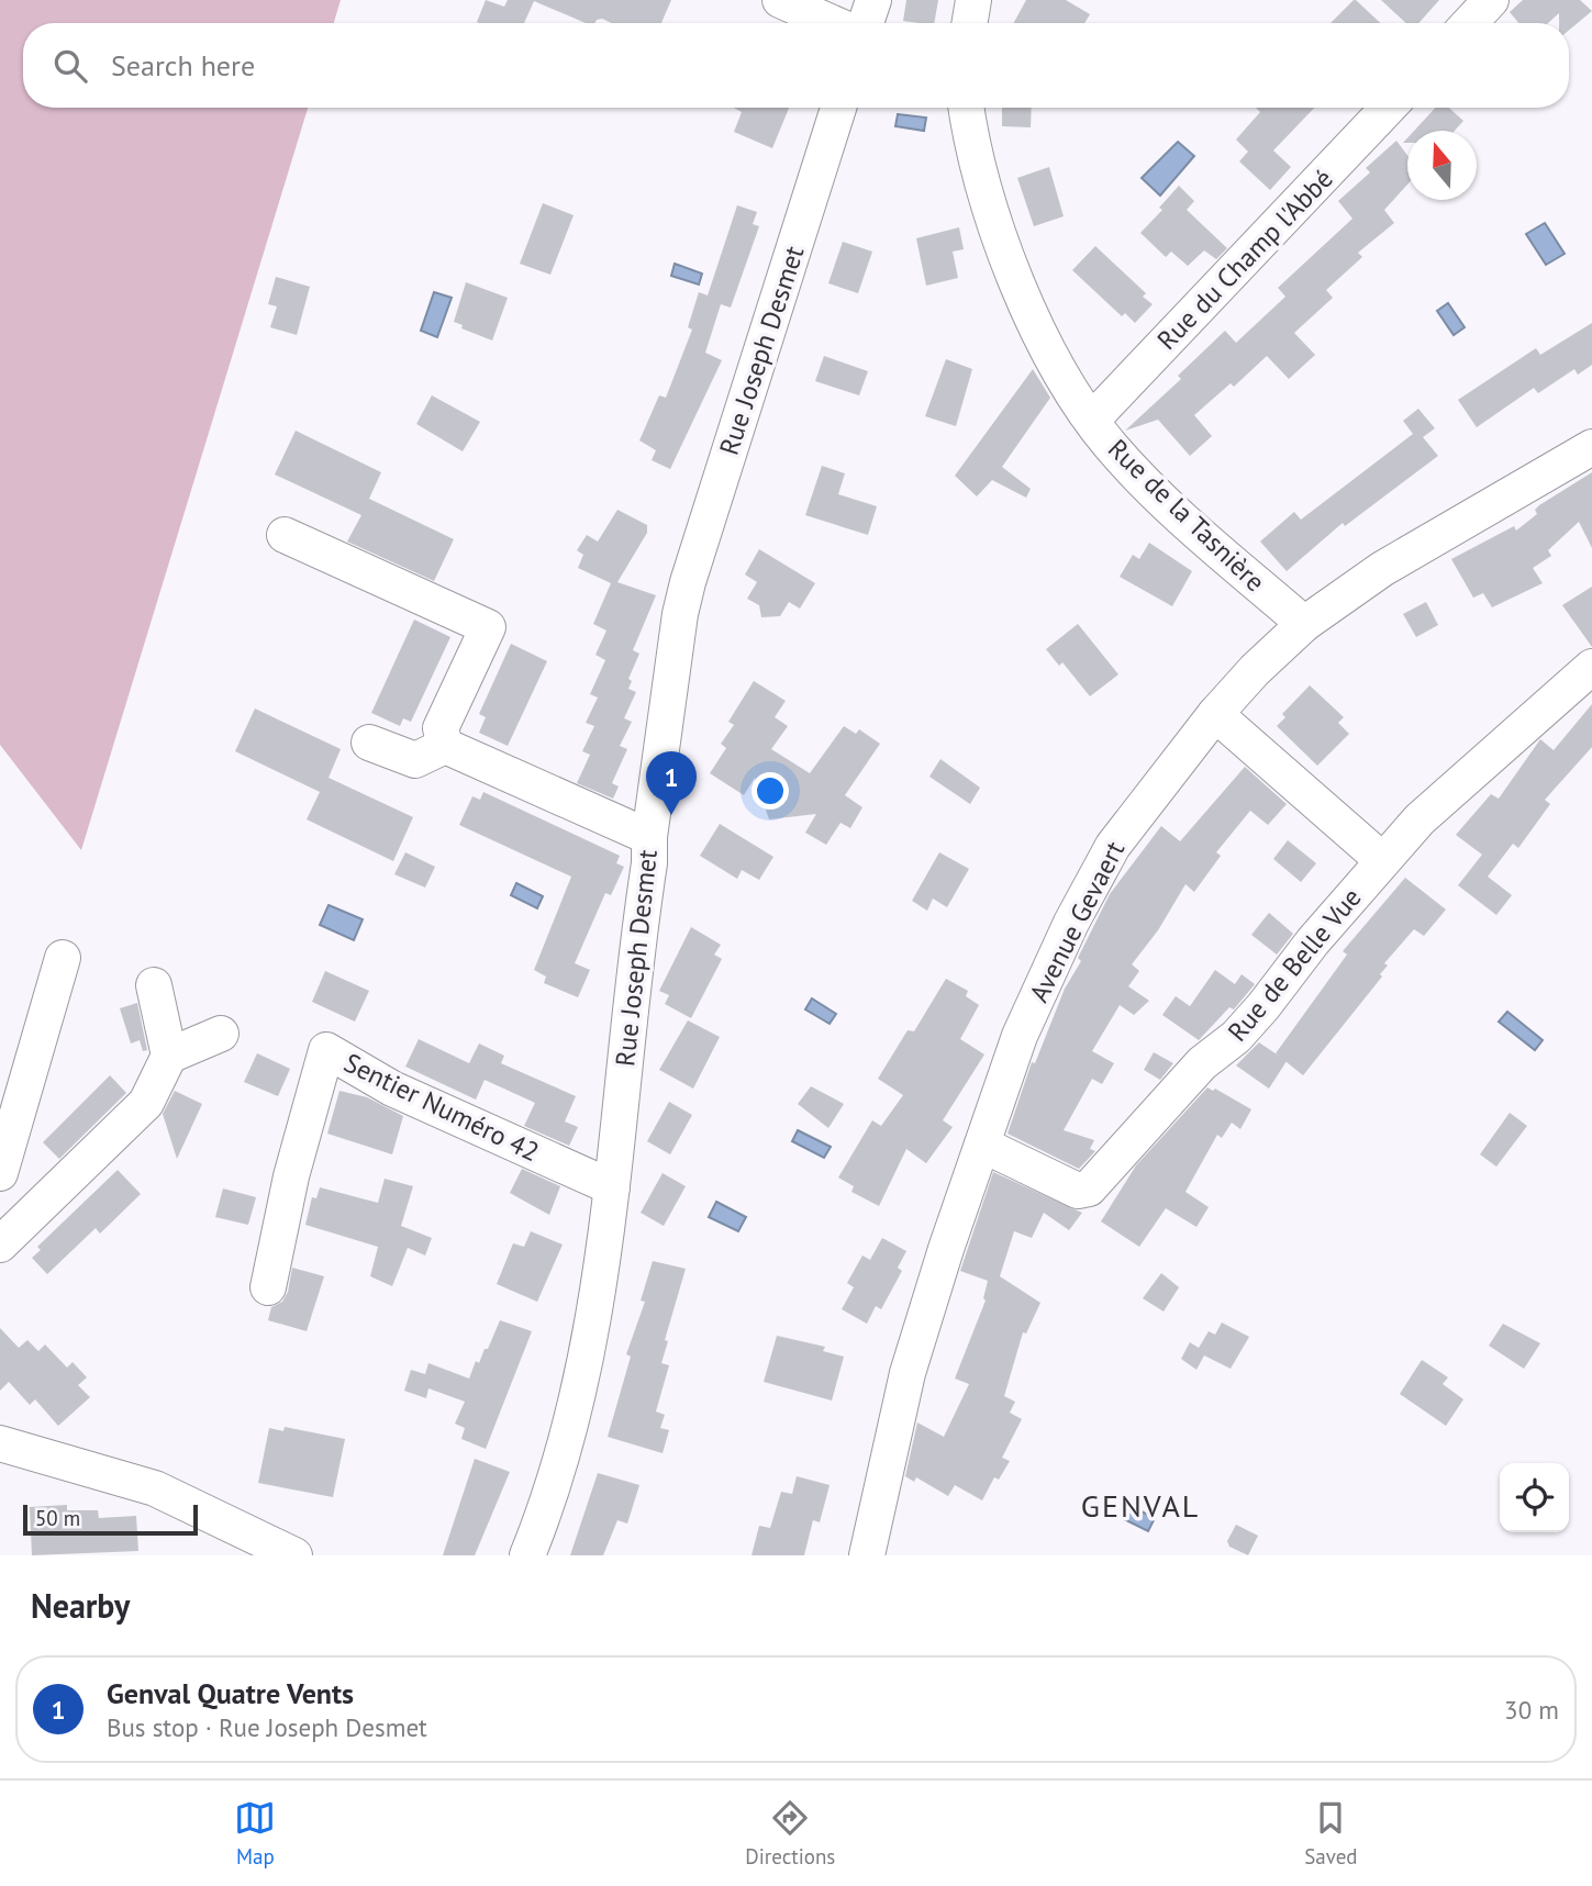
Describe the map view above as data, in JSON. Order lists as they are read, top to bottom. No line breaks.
{"streets":{"street":["Rue du Champ l'Abbé","Rue Joseph Desmet","Rue de la Tasnière","Avenue Gevaert","Rue de Belle Vue","Sentier Numéro 42"]},"crossings":[["Rue du Champ l'Abbé","Rue de la Tasnière"],["Rue Joseph Desmet","Sentier Numéro 42"],["Rue de la Tasnière","Avenue Gevaert"],["Avenue Gevaert","Rue de Belle Vue"]],"districts":["GENVAL"],"scale_bar":"50 m","north":"top","page":{"search":"Search here","pins":"1","scale":"50 m","heading":"Nearby","list":[{"mark":"1","name":"Genval Quatre Vents","note":"Bus stop · Rue Joseph Desmet","value":"30 m"}],"nav":["Map","Directions","Saved"]}}
